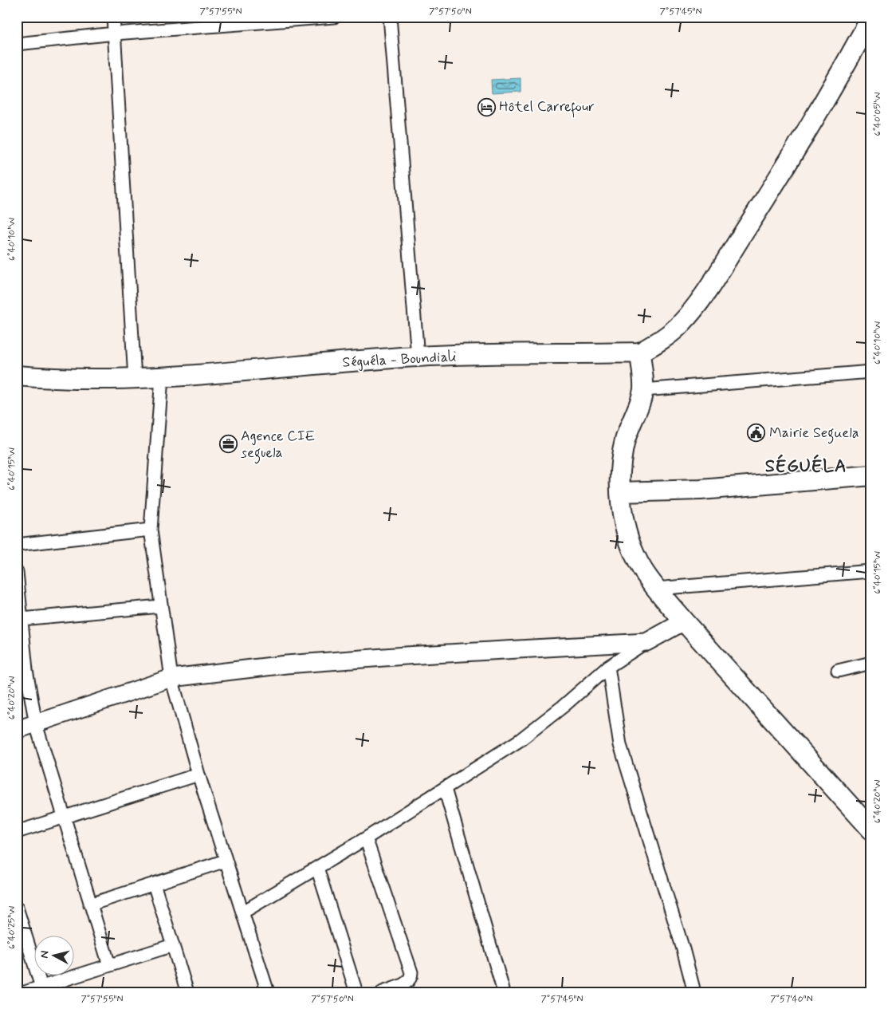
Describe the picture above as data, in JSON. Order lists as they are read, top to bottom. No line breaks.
{"streets":{"main road":["Séguéla - Boundiali"]},"districts":["SÉGUÉLA"],"places":{"hotel":["Hôtel Carrefour"],"public building":["Mairie Seguela"],"office":["Agence CIE seguela"]},"north":"left","coordinates":["7°57'55\"N","7°57'50\"N","7°57'45\"N","6°40'05\"W","6°40'10\"W","6°40'15\"W","6°40'20\"W","6°40'25\"W","7°57'40\"N"]}
